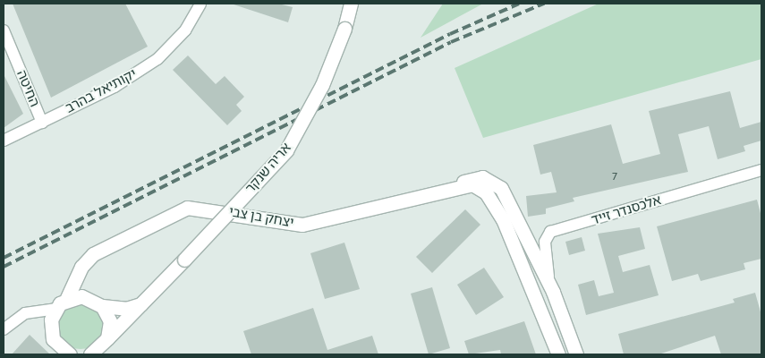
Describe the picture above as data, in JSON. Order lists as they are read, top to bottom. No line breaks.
{"streets":{"street":["החיטה","יקותיאל בהרב","אריה שנקר","אלכסנדר זייד","יצחק בן צבי"]},"crossings":[["החיטה","יקותיאל בהרב"],["אלכסנדר זייד","יצחק בן צבי"]],"house_numbers":["7"]}
